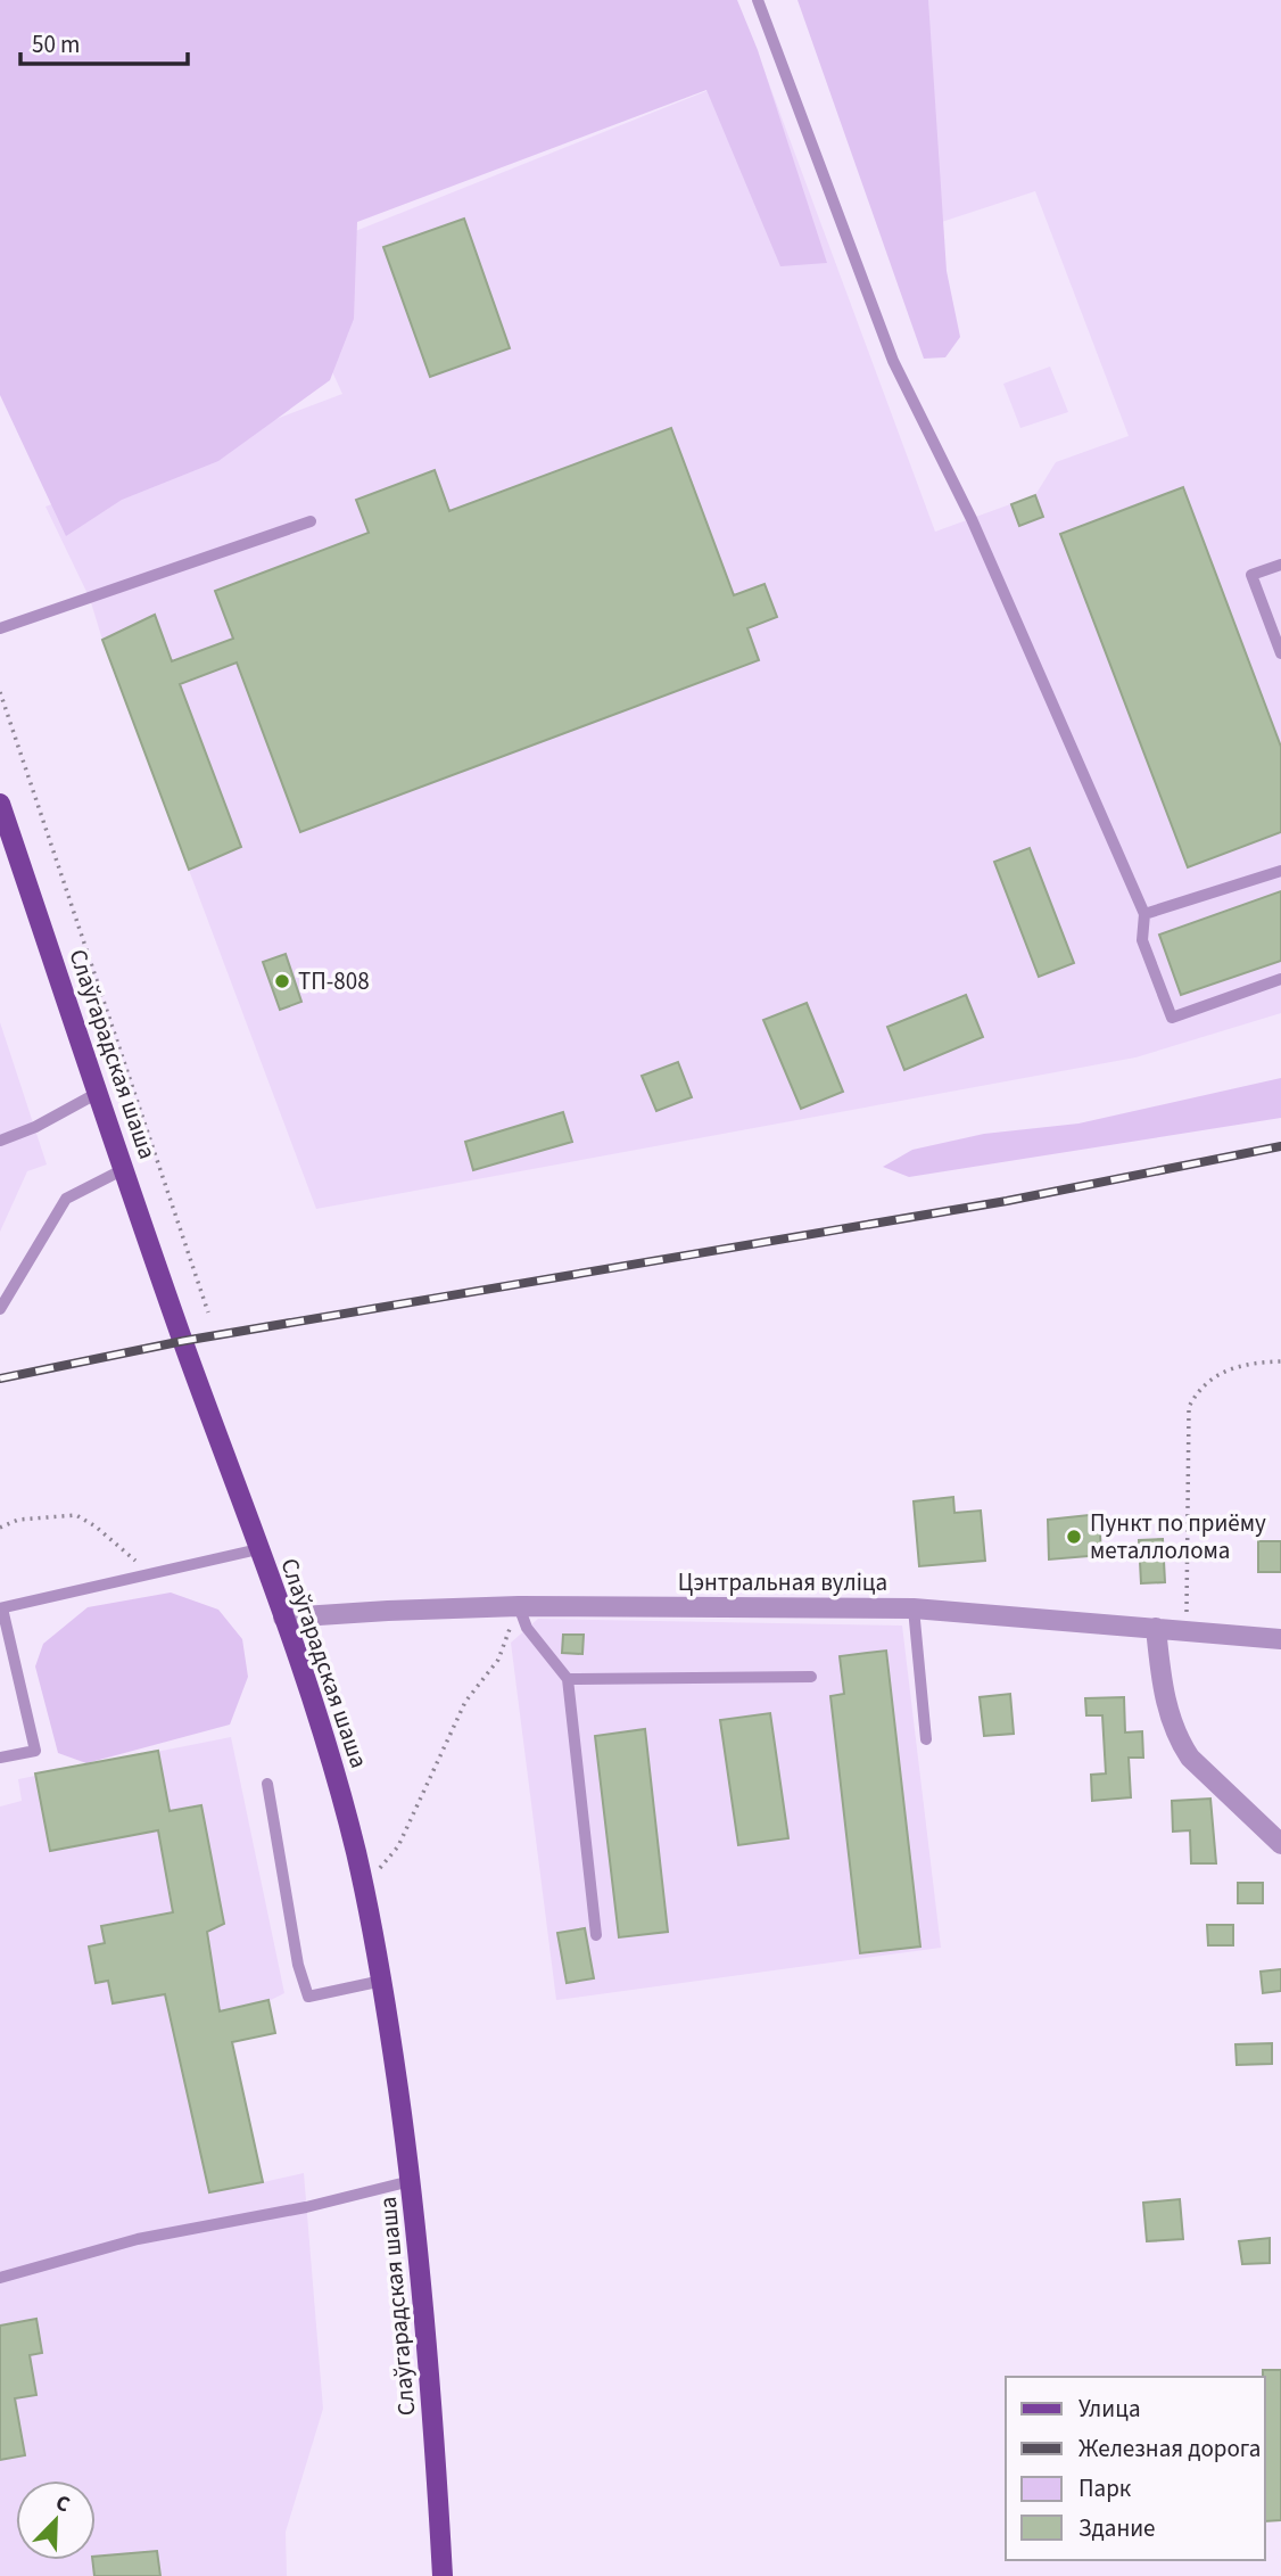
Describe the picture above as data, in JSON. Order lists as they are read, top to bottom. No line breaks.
{"streets":{"main road":["Слаўгарадская шаша"],"street":["Цэнтральная вуліца"]},"crossings":[["Слаўгарадская шаша","Цэнтральная вуліца"]],"places":["ТП-808","Пункт по приёму металлолома"],"legend":["Улица","Железная дорога","Парк","Здание"],"scale_bar":"50 m","north":"top right"}
